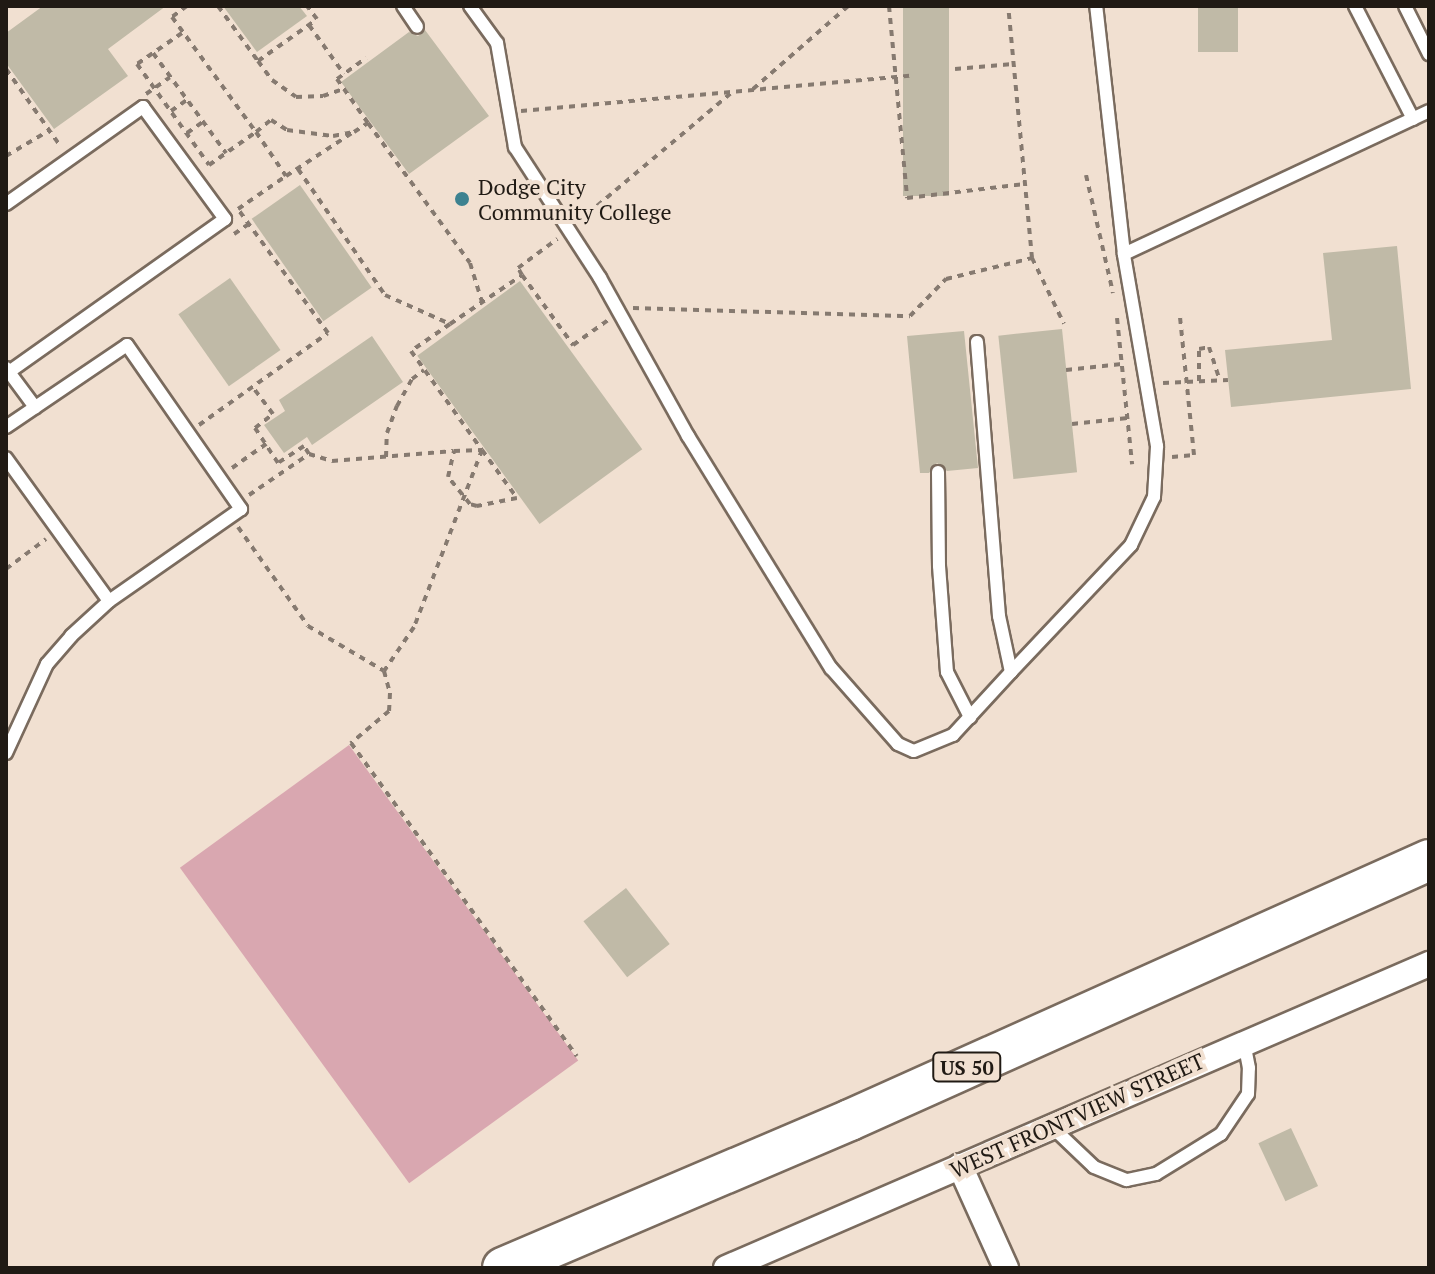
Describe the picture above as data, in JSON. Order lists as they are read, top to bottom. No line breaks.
{"streets":{"highway":["US 50"],"street":["WEST FRONTVIEW STREET"]},"places":["Dodge City Community College"]}
